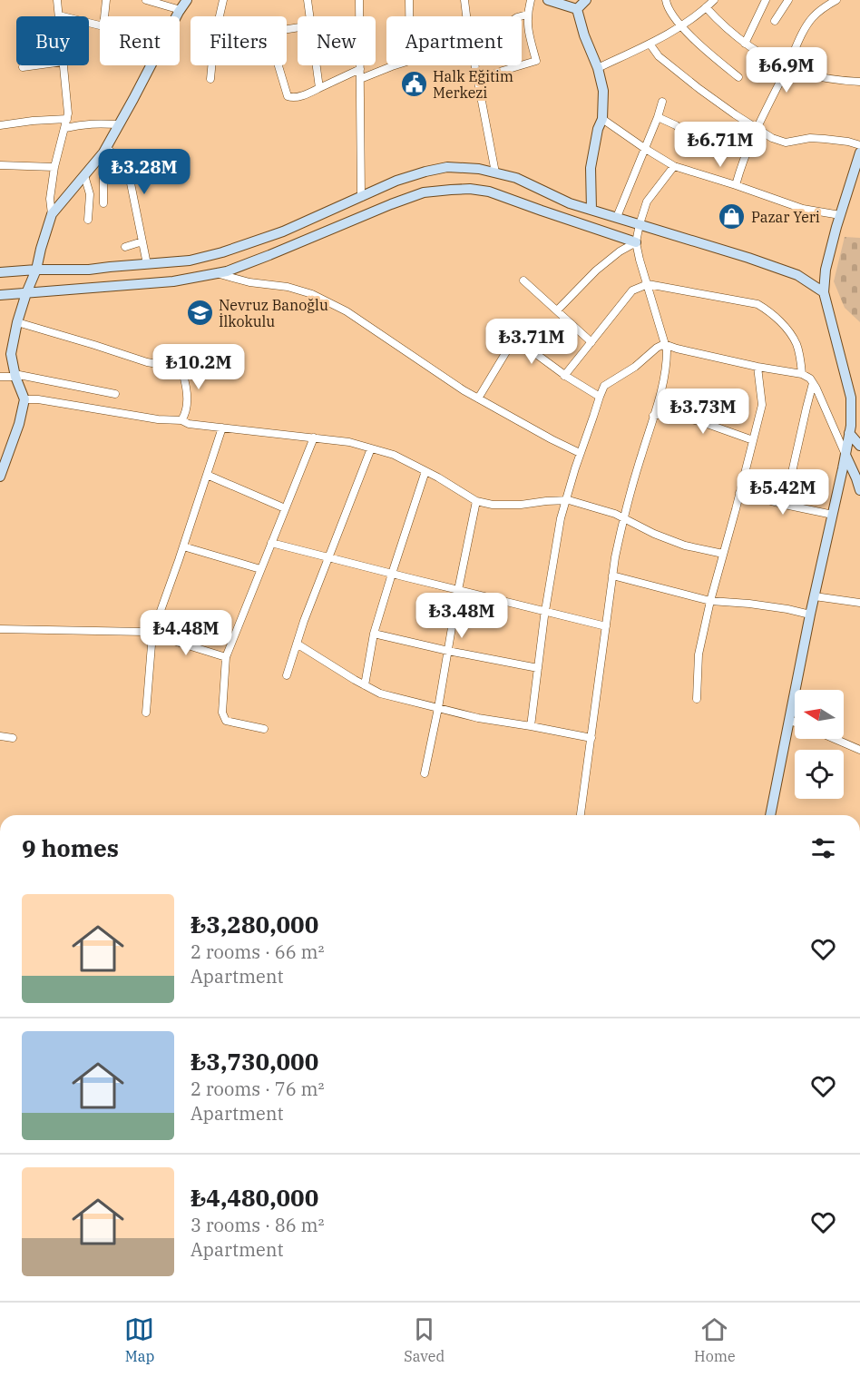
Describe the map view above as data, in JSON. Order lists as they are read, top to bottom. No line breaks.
{"places":{"public building":["Halk Eğitim Merkezi"],"shop":["Pazar Yeri"],"school or university":["Nevruz Banoğlu İlkokulu"]},"north":"left","page":{"chip":["Buy","Rent","Filters","New","Apartment"],"price":["₺6.9M","₺6.71M","₺3.28M","₺3.71M","₺10.2M","₺3.73M","₺5.42M","₺3.48M","₺4.48M"],"heading":"9 homes","list":[{"name":"₺3,280,000","note":"2 rooms · 66 m² · Apartment"},{"name":"₺3,730,000","note":"2 rooms · 76 m² · Apartment"},{"name":"₺4,480,000","note":"3 rooms · 86 m² · Apartment"}],"tabs":["Map","Saved","Home"]}}
